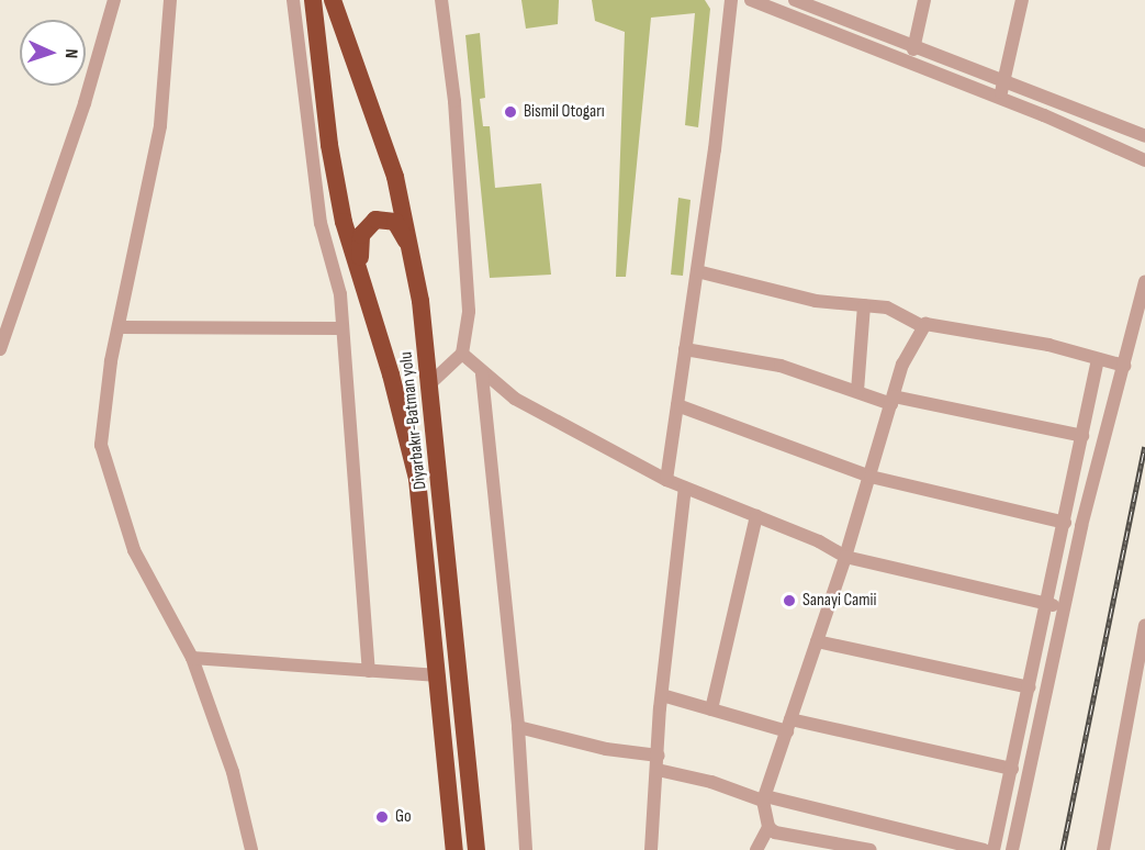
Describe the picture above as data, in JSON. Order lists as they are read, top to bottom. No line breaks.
{"streets":{"highway":["Diyarbakır-Batman yolu"]},"places":["Bismil Otogarı","Sanayi Camii","Go"],"north":"right"}
